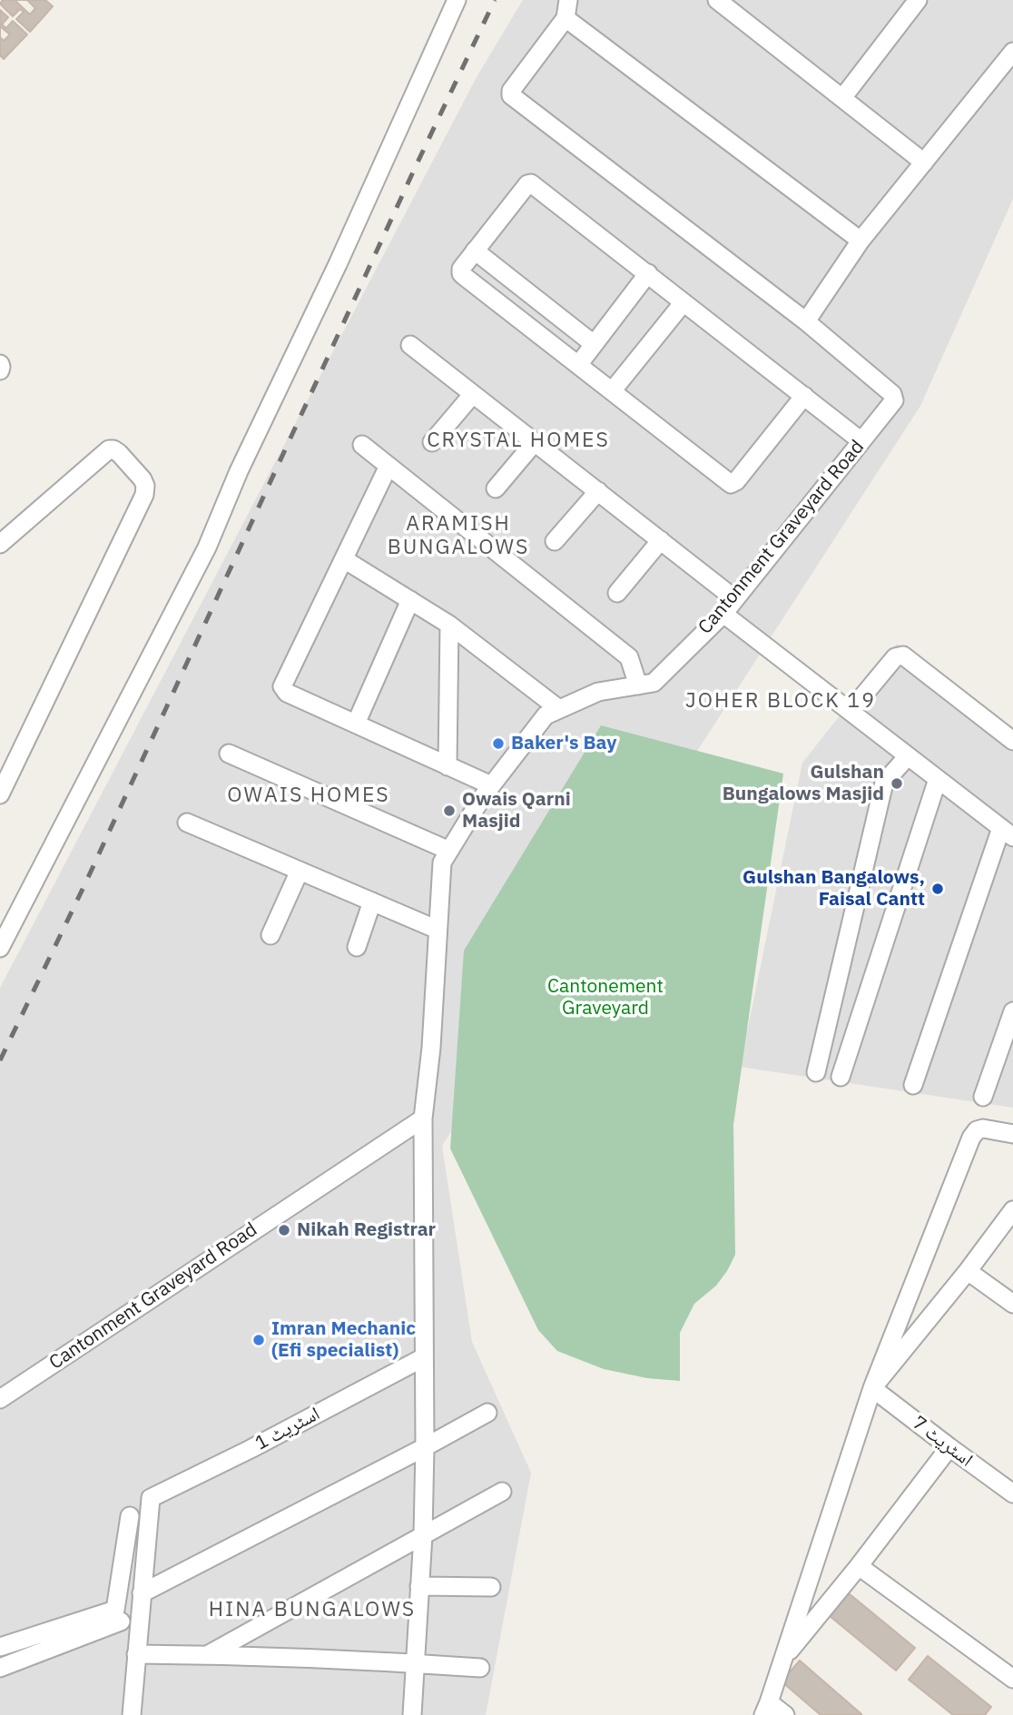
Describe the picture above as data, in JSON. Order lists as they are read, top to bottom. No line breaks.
{"streets":{"street":["Cantonment Graveyard Road","اسٹریٹ 1","اسٹریٹ 7"]},"districts":["CRYSTAL HOMES","ARAMISH BUNGALOWS","JOHER BLOCK 19","OWAIS HOMES","HINA BUNGALOWS"],"parks":["Cantonement Graveyard"],"places":["Baker's Bay","Gulshan Bungalows Masjid","Owais Qarni Masjid","Gulshan Bangalows, Faisal Cantt","Nikah Registrar","Imran Mechanic (Efi specialist)"]}
